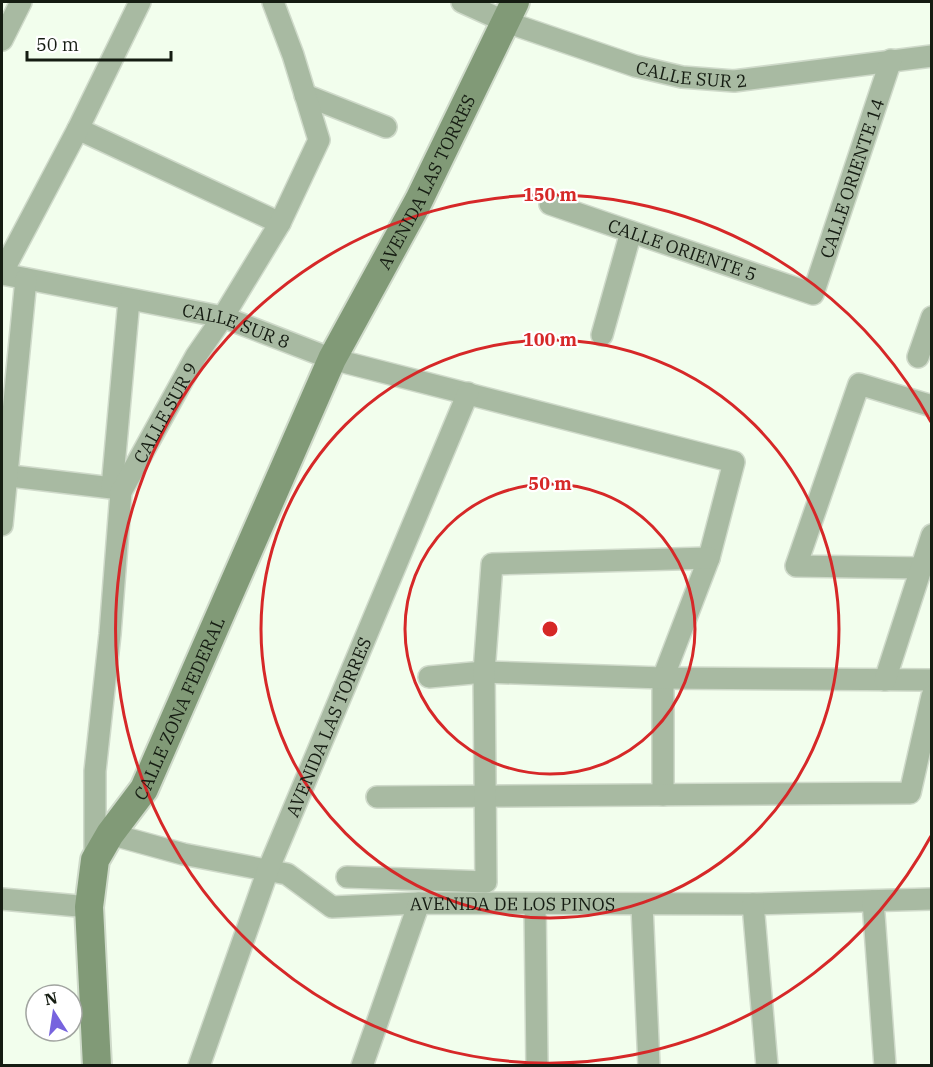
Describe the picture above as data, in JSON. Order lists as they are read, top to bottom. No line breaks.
{"streets":{"main road":["AVENIDA LAS TORRES","CALLE ZONA FEDERAL"],"street":["CALLE SUR 2","CALLE ORIENTE 14","CALLE ORIENTE 5","CALLE SUR 8","CALLE SUR 9","AVENIDA DE LOS PINOS"]},"crossings":[["CALLE SUR 2","CALLE ORIENTE 14"],["CALLE SUR 2","AVENIDA LAS TORRES"],["CALLE ORIENTE 14","CALLE ORIENTE 5"],["AVENIDA LAS TORRES","CALLE SUR 8"],["AVENIDA LAS TORRES","CALLE ZONA FEDERAL"],["AVENIDA LAS TORRES","AVENIDA DE LOS PINOS"],["CALLE SUR 8","CALLE SUR 9"],["CALLE SUR 8","CALLE ZONA FEDERAL"],["CALLE SUR 9","CALLE ZONA FEDERAL"],["CALLE ZONA FEDERAL","AVENIDA DE LOS PINOS"]],"scale_bar":"50 m","north":"top","rings":["150 m","100 m","50 m"]}
